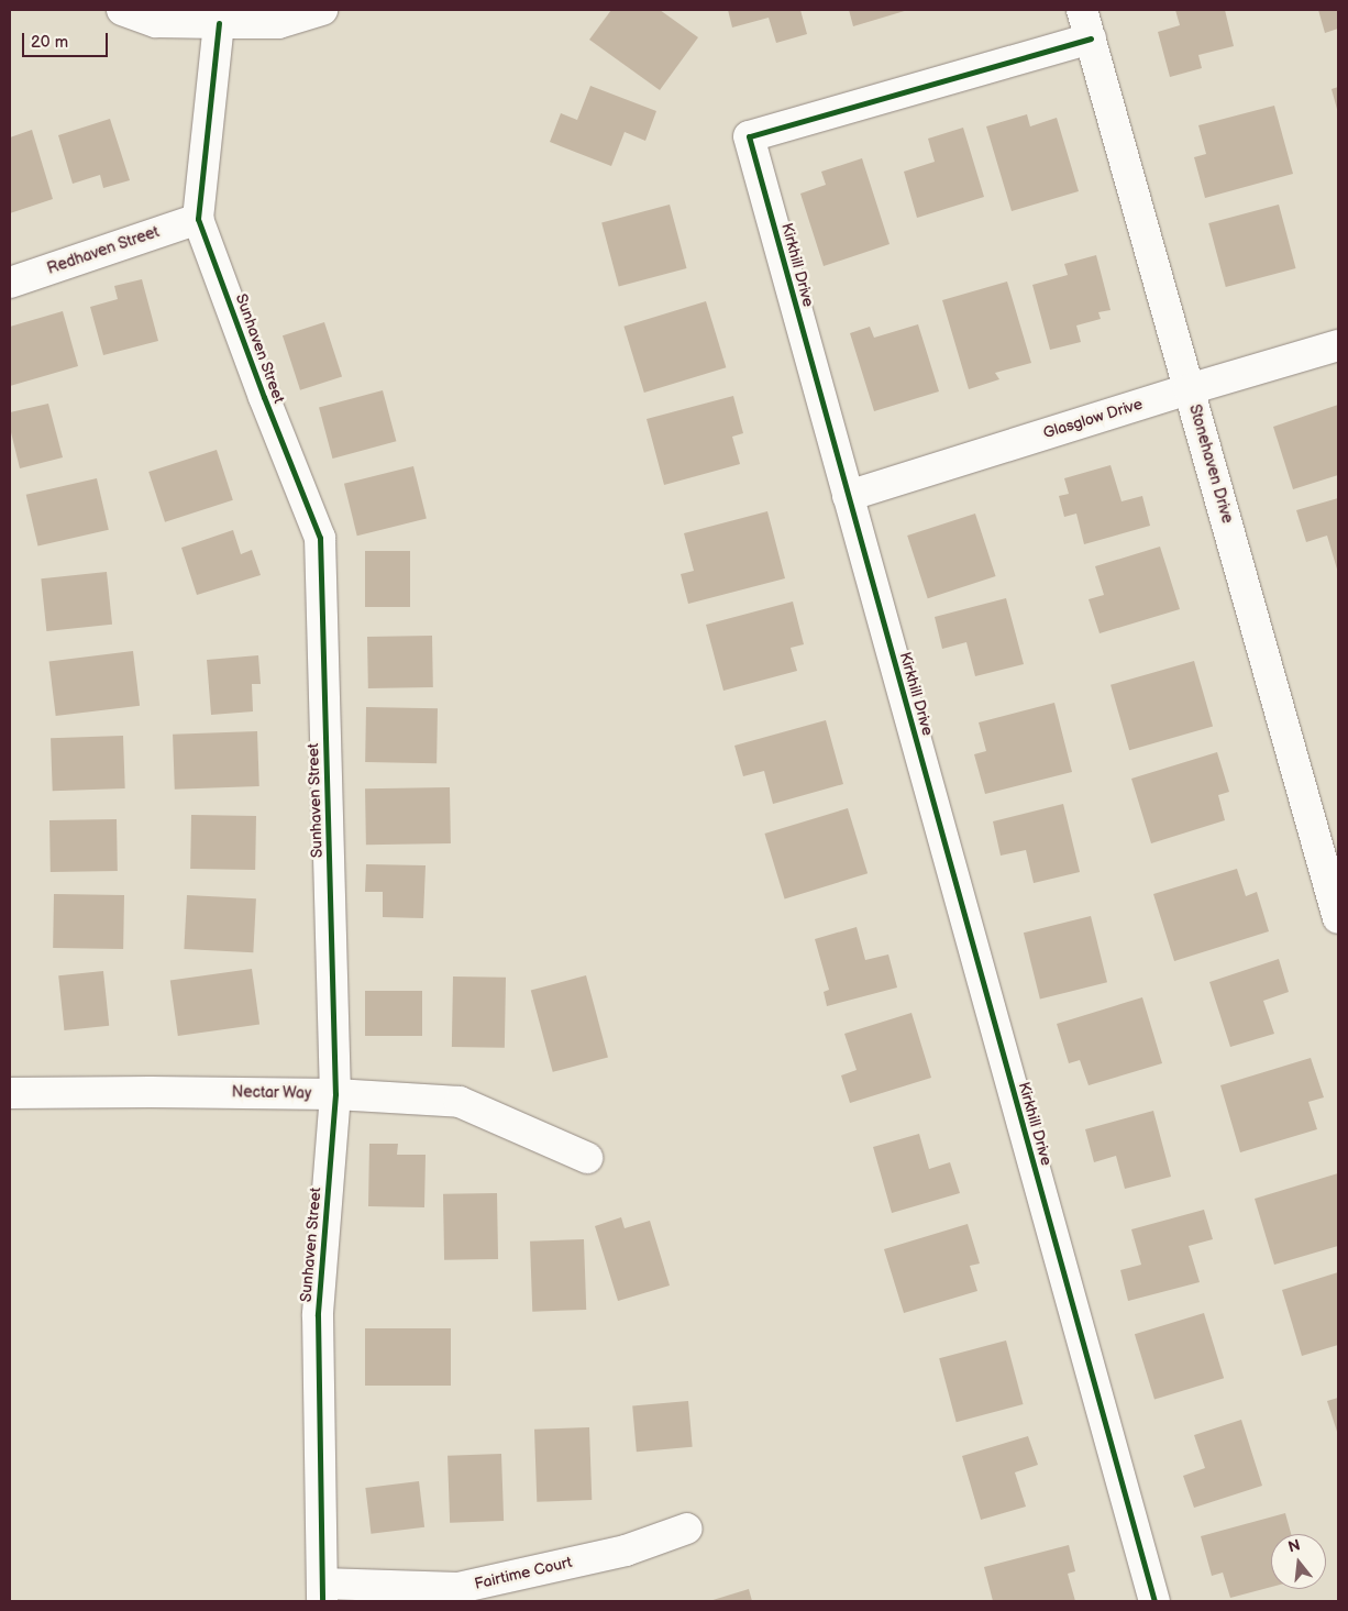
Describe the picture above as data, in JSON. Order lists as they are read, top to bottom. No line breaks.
{"streets":{"street":["Redhaven Street","Kirkhill Drive","Sunhaven Street","Glasglow Drive","Stonehaven Drive","Nectar Way","Fairtime Court"]},"crossings":[["Redhaven Street","Sunhaven Street"],["Kirkhill Drive","Glasglow Drive"],["Kirkhill Drive","Stonehaven Drive"],["Sunhaven Street","Nectar Way"],["Sunhaven Street","Fairtime Court"],["Glasglow Drive","Stonehaven Drive"]],"scale_bar":"20 m","north":"top"}
